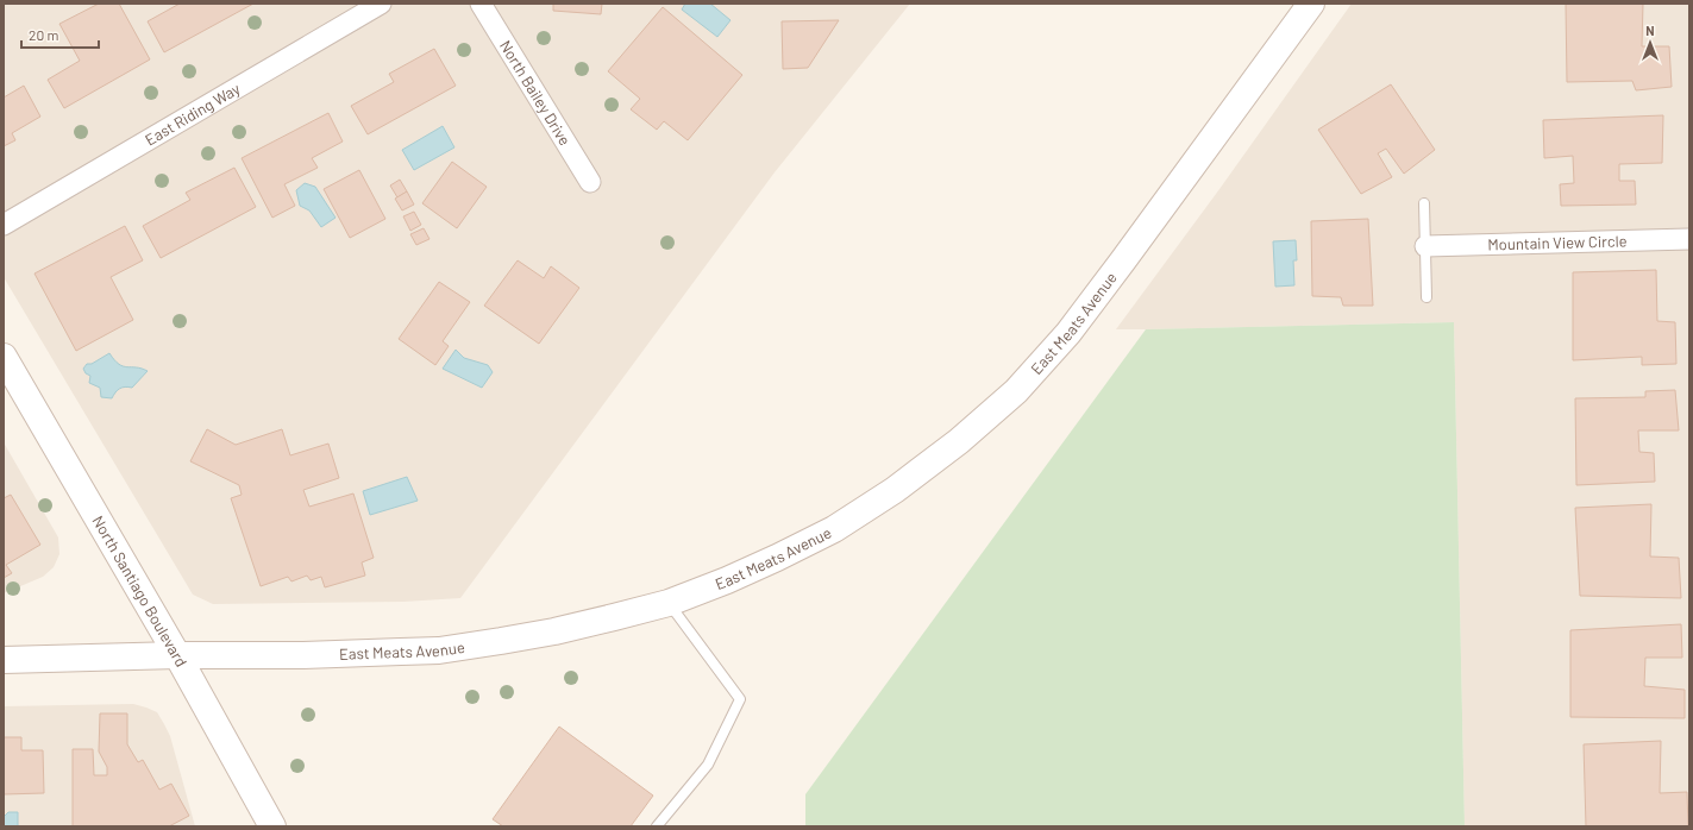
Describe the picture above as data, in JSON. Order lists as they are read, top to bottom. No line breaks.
{"streets":{"street":["North Bailey Drive","East Riding Way","Mountain View Circle","East Meats Avenue","North Santiago Boulevard"]},"crossings":[["East Meats Avenue","North Santiago Boulevard"]],"scale_bar":"20 m","north":"top"}
